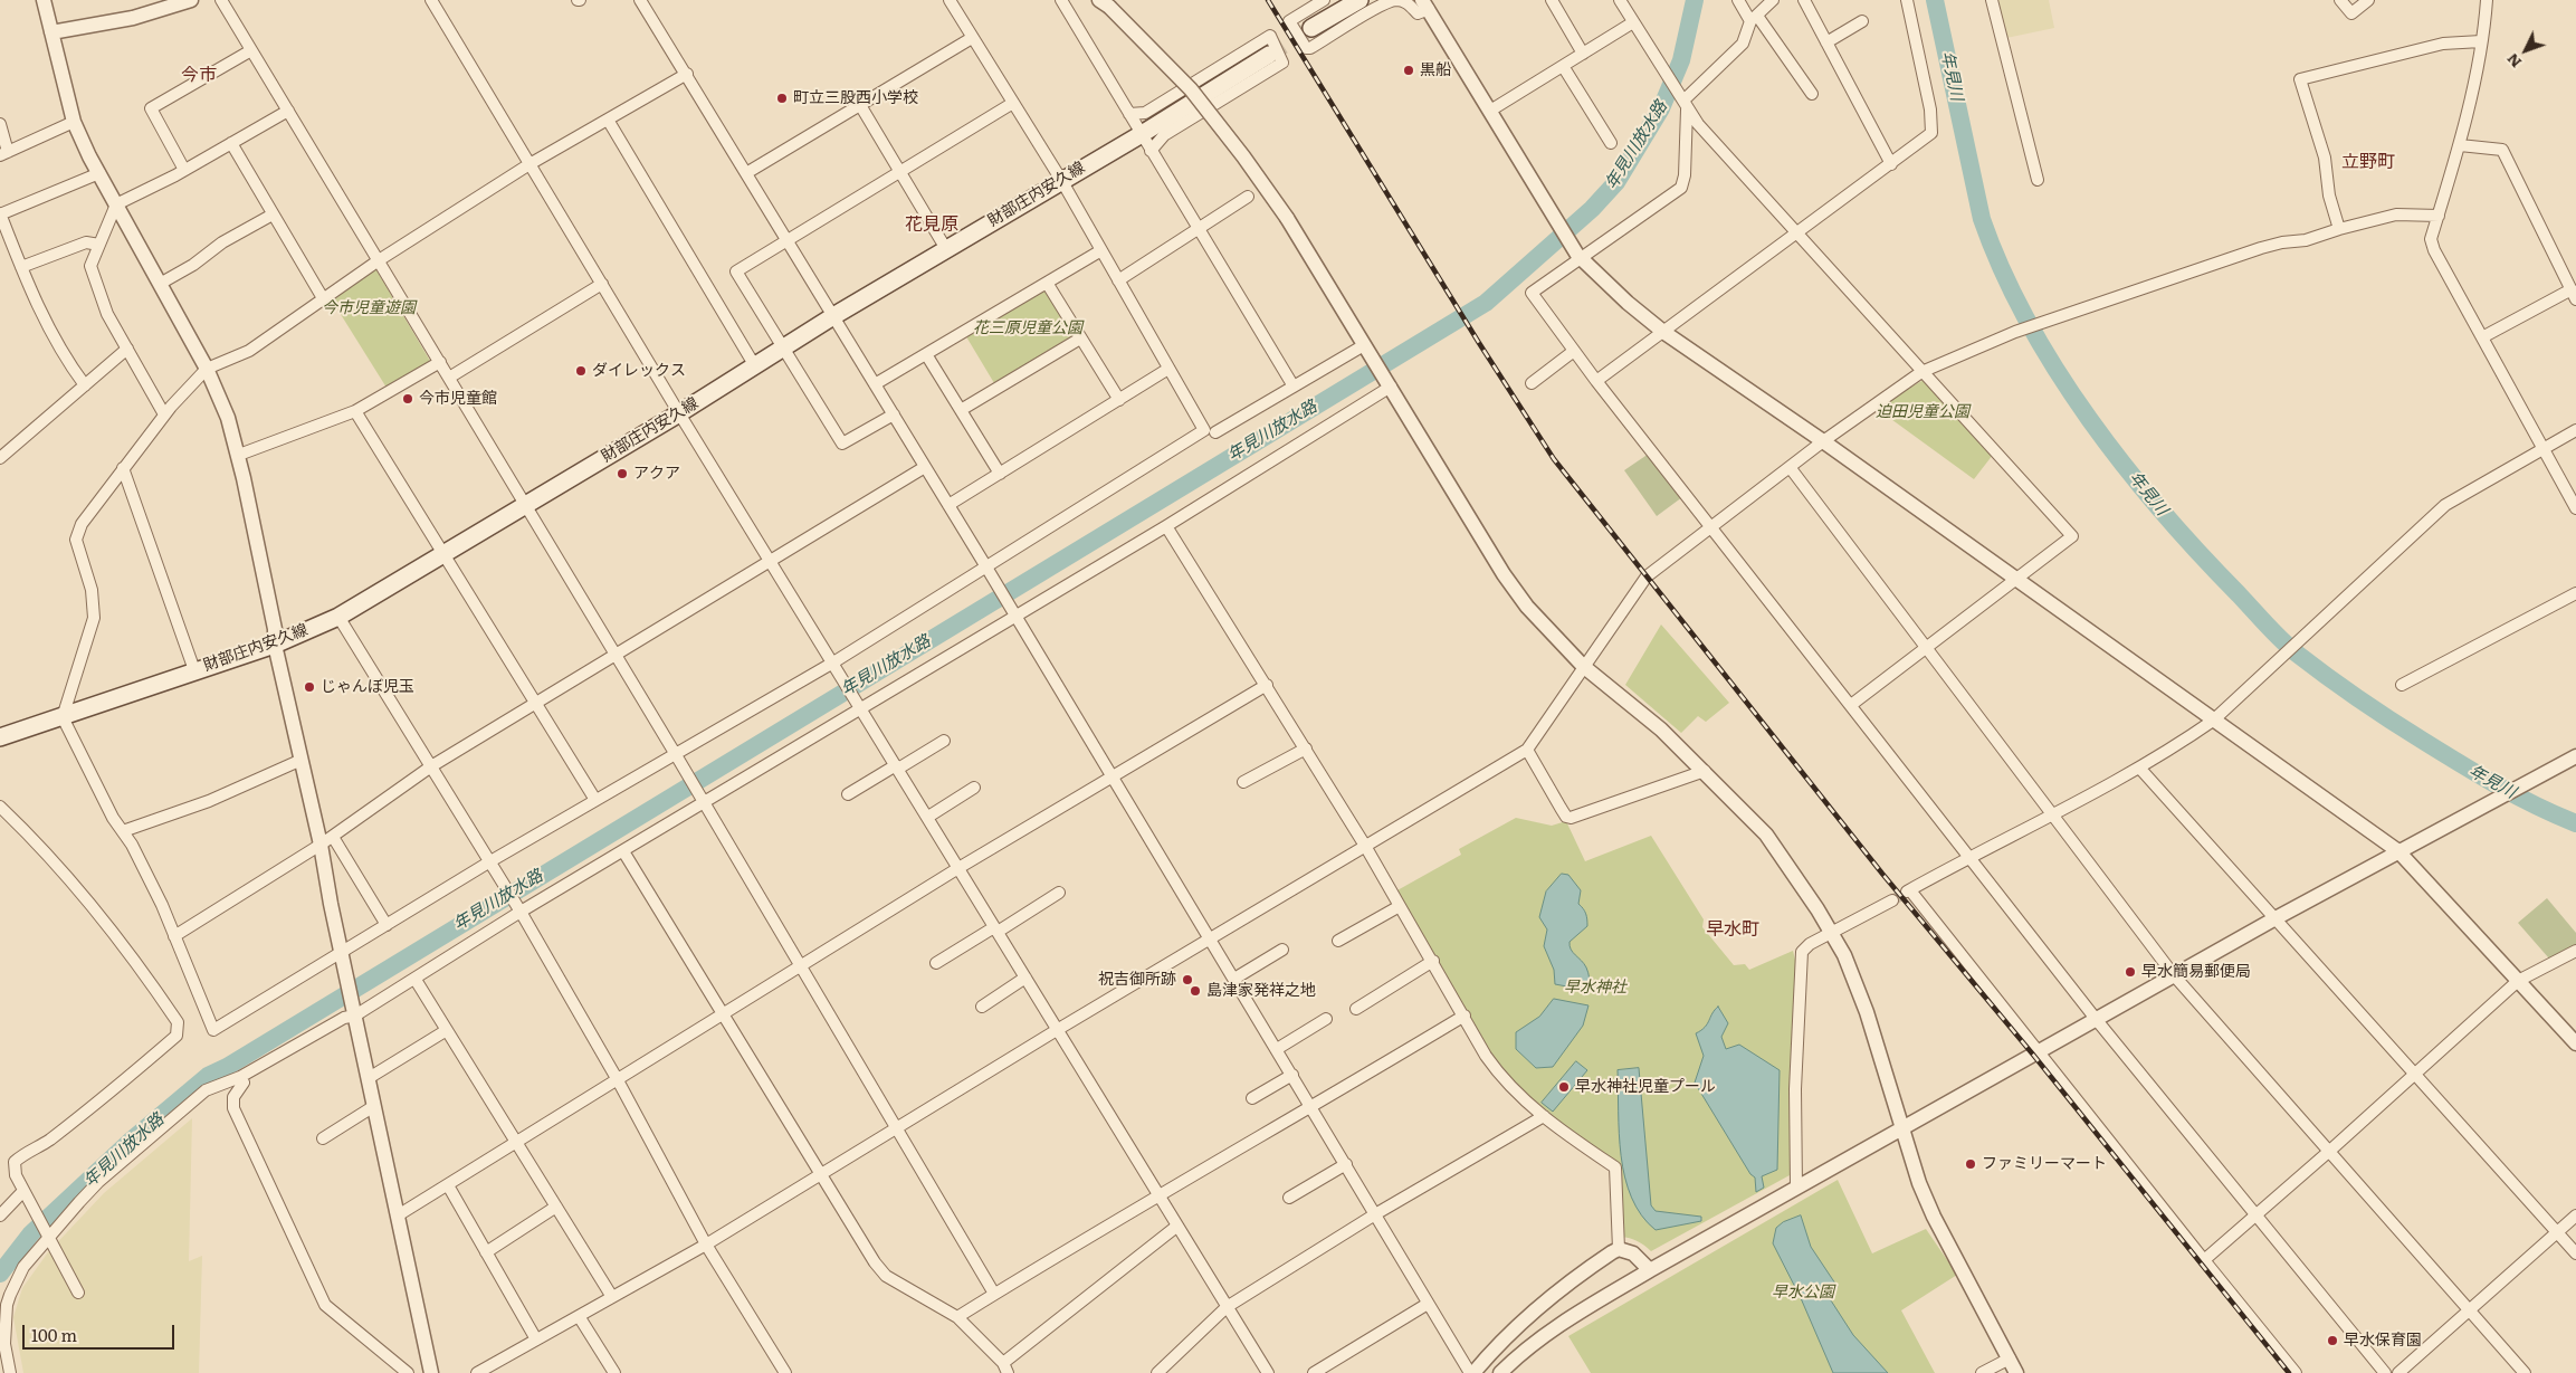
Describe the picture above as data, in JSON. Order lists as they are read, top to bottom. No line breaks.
{"streets":{"main road":["財部庄内安久線"]},"districts":["今市","立野町","花見原","早水町"],"water":["年見川","年見川放水路"],"parks":["今市児童遊園","花三原児童公園","迫田児童公園","早水神社","早水公園"],"places":["黒船","町立三股西小学校","ダイレックス","今市児童館","アクア","じゃんぼ児玉","早水簡易郵便局","祝吉御所跡","島津家発祥之地","早水神社児童プール","ファミリーマート","早水保育園"],"scale_bar":"100 m","north":"bottom left"}
